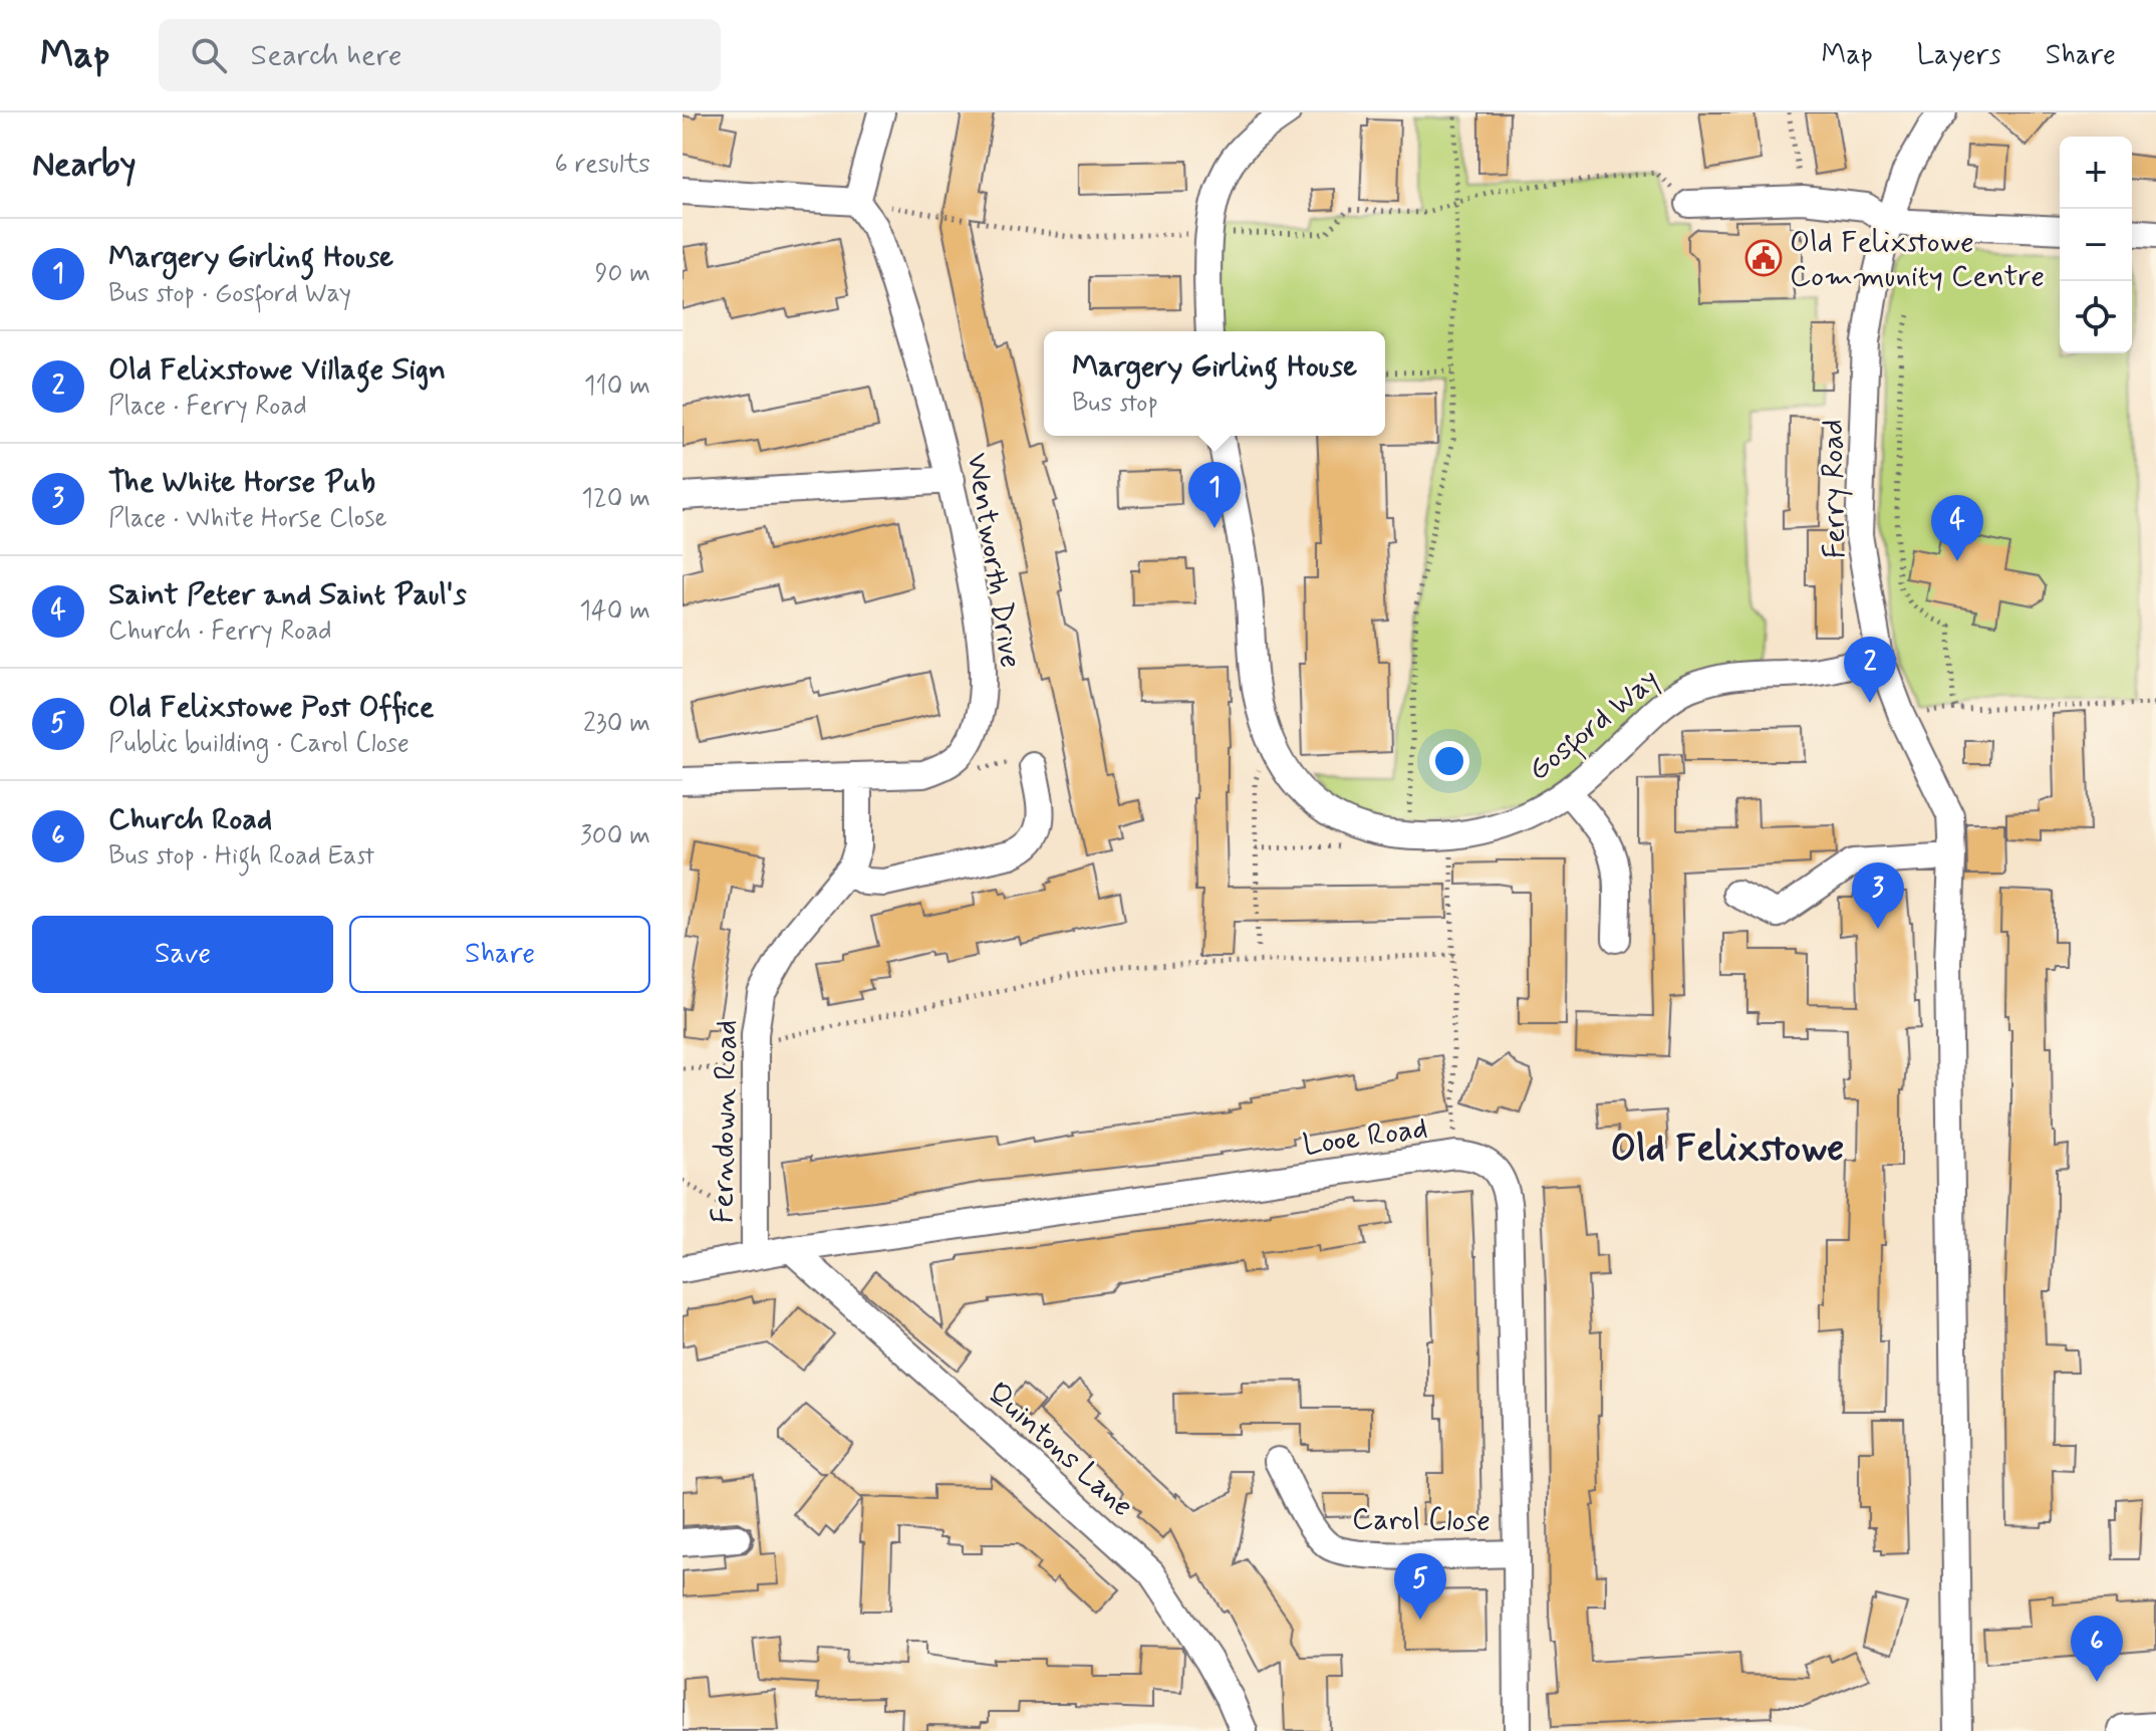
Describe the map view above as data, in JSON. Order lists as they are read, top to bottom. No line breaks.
{"streets":{"street":["Ferry Road","Wentworth Drive","Gosford Way","Ferndown Road","Looe Road","Quintons Lane","Carol Close"]},"crossings":[["Ferry Road","Gosford Way"],["Ferndown Road","Looe Road"],["Looe Road","Quintons Lane"],["Looe Road","Carol Close"]],"districts":["Old Felixstowe"],"places":{"public building":["Old Felixstowe Community Centre"]},"page":{"header":"Map","search":"Search here","nav":["Map","Layers","Share"],"heading":["Nearby","6 results"],"map_buttons":["+","−"],"list":[{"mark":"1","name":"Margery Girling House","note":"Bus stop · Gosford Way","value":"90 m"},{"mark":"2","name":"Old Felixstowe Village Sign","note":"Place · Ferry Road","value":"110 m"},{"mark":"3","name":"The White Horse Pub","note":"Place · White Horse Close","value":"120 m"},{"mark":"4","name":"Saint Peter and Saint Paul's","note":"Church · Ferry Road","value":"140 m"},{"mark":"5","name":"Old Felixstowe Post Office","note":"Public building · Carol Close","value":"230 m"},{"mark":"6","name":"Church Road","note":"Bus stop · High Road East","value":"300 m"}],"popup":["Margery Girling House","Bus stop"],"pins":["1","4","2","3","5","6"],"buttons":["Save","Share"]}}
